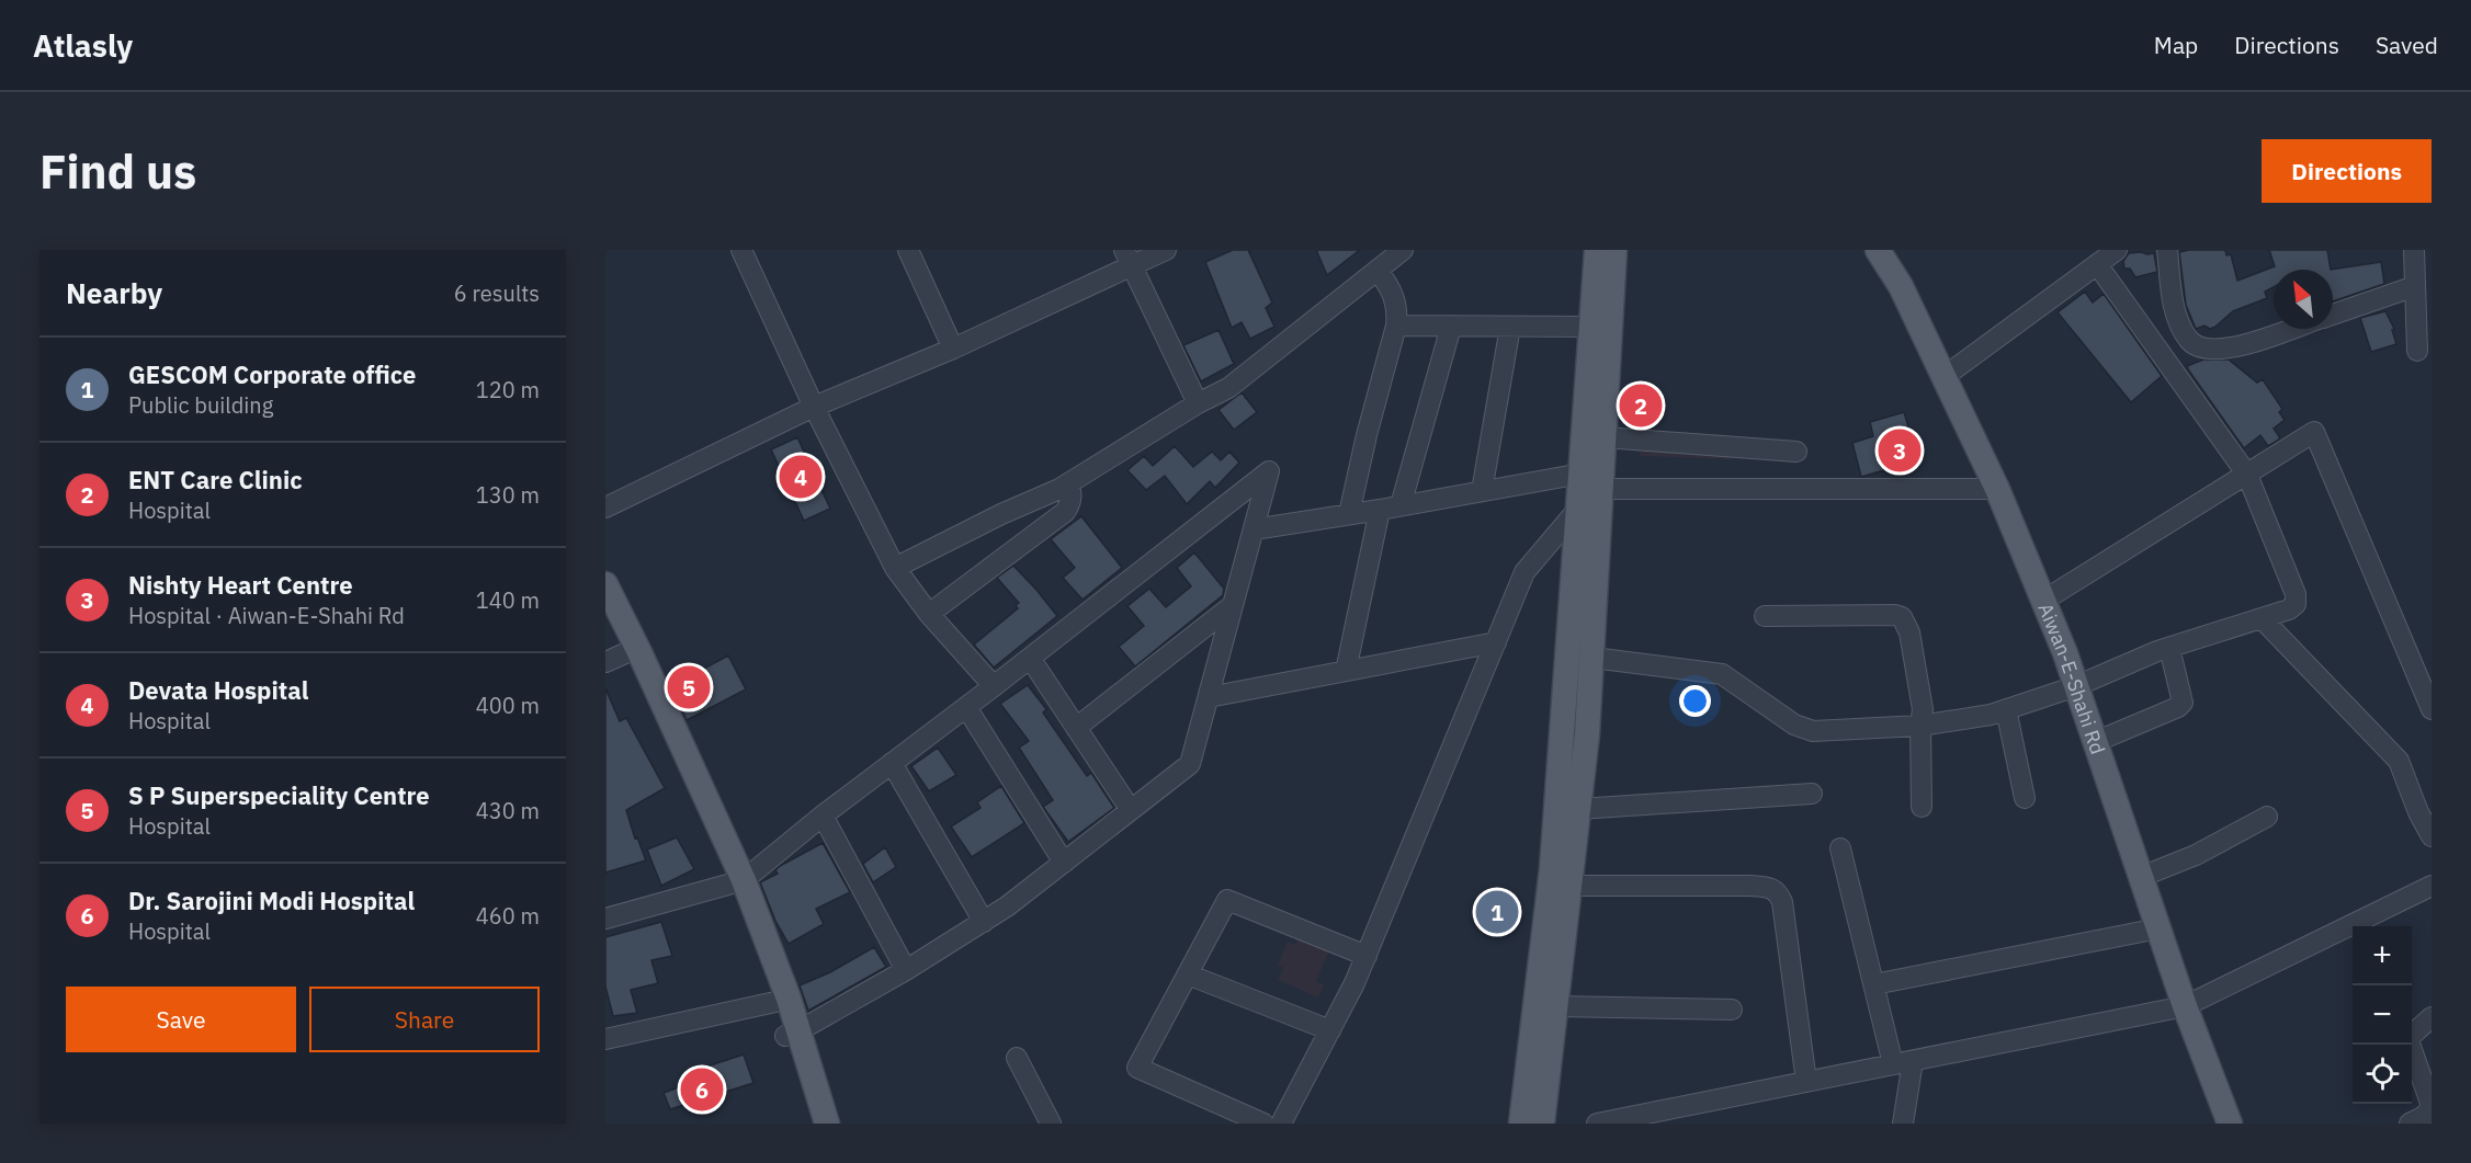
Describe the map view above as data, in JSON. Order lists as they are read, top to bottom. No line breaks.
{"streets":{"main road":["Aiwan-E-Shahi Rd"]},"north":"top left","page":{"header":"Atlasly","nav":["Map","Directions","Saved"],"buttons":["Directions",["Save","Share"]],"title":"Find us","heading":["Nearby","6 results"],"list":[{"mark":"1","name":"GESCOM Corporate office","note":"Public building","value":"120 m"},{"mark":"2","name":"ENT Care Clinic","note":"Hospital","value":"130 m"},{"mark":"3","name":"Nishty Heart Centre","note":"Hospital · Aiwan-E-Shahi Rd","value":"140 m"},{"mark":"4","name":"Devata Hospital","note":"Hospital","value":"400 m"},{"mark":"5","name":"S P Superspeciality Centre","note":"Hospital","value":"430 m"},{"mark":"6","name":"Dr. Sarojini Modi Hospital","note":"Hospital","value":"460 m"}],"pins":["2","3","4","5","1","6"],"map_buttons":["+","−"]}}
